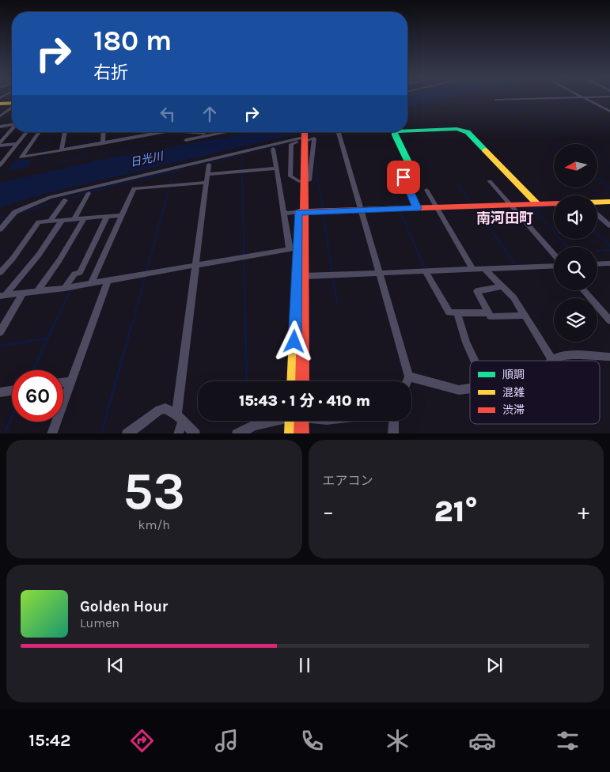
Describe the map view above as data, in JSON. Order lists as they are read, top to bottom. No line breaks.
{"districts":["南河田町"],"water":["日光川"],"legend":["順調","混雑","渋滞"],"north":"left","page":{"turn":["180 m","右折"],"limit":"60","trip":"15:43 · 1 分 · 410 m","tile":[["53","km/h"],"エアコン"],"heat":["−","21°","+"],"song":["Golden Hour","Lumen"],"tabs":"15:42"}}
